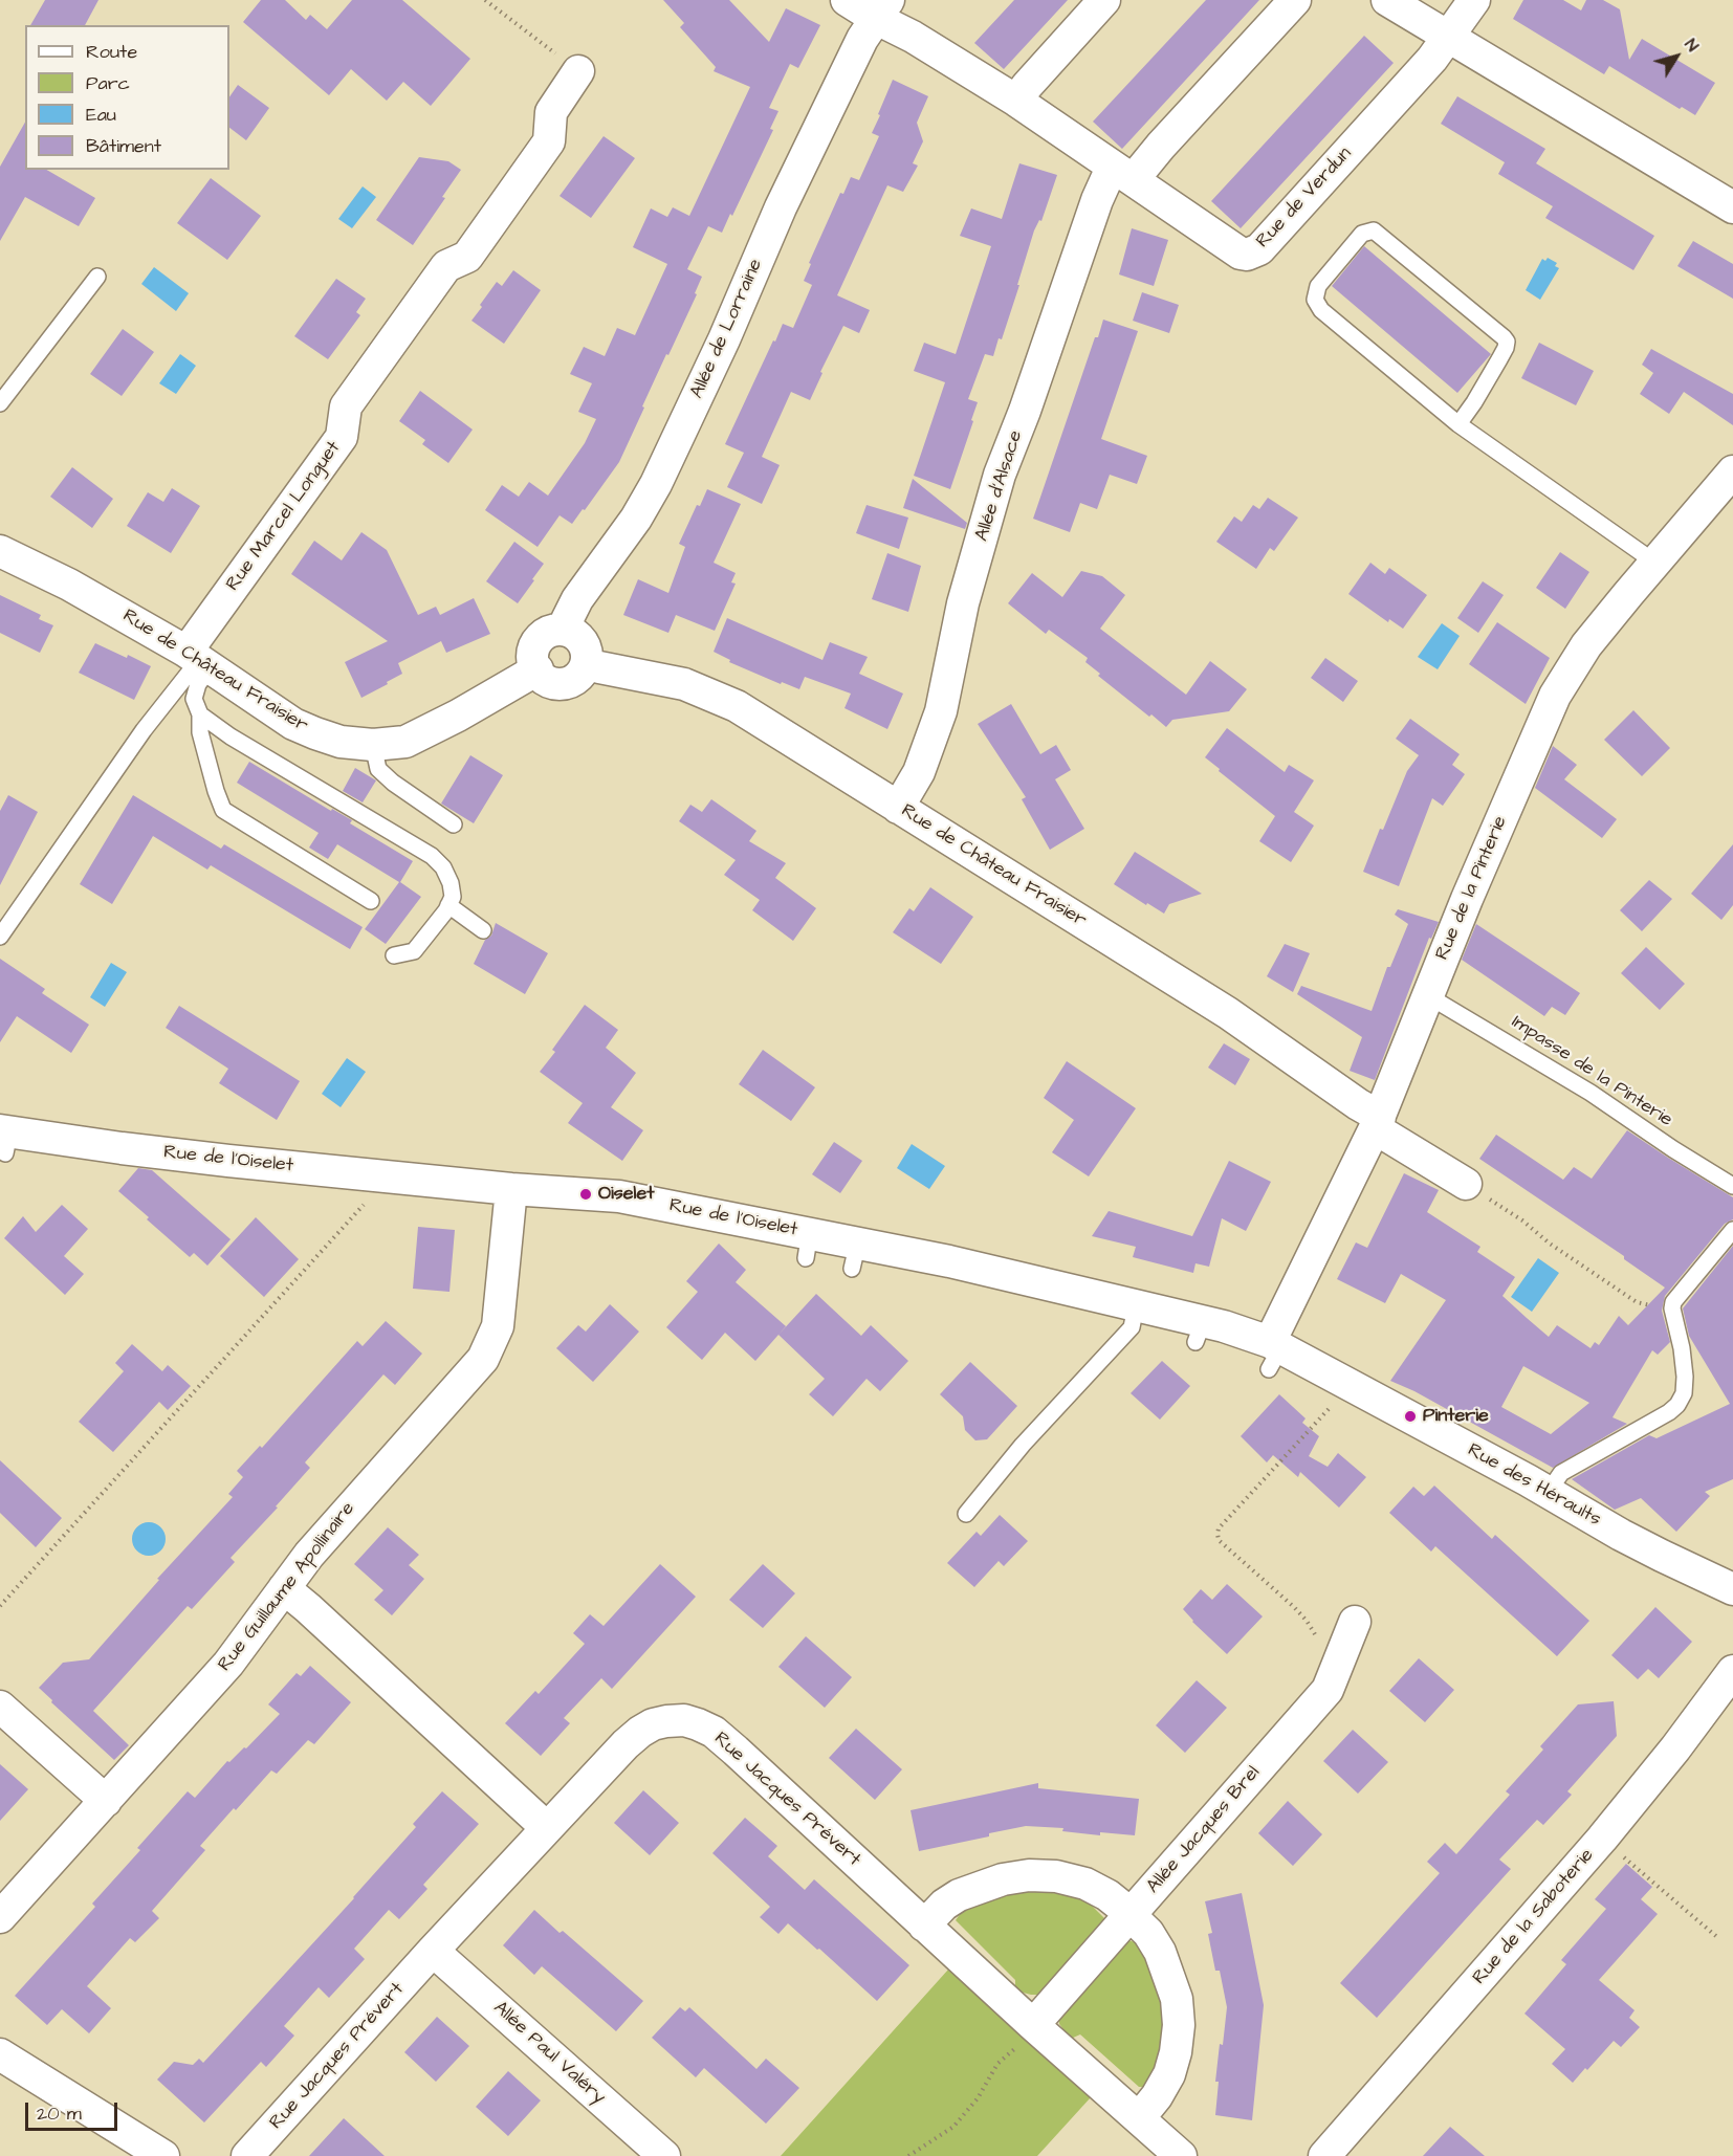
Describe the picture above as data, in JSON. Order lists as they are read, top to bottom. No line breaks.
{"streets":{"street":["Rue de Verdun","Allée de Lorraine","Allée d'Alsace","Rue Marcel Longuet","Rue de Château Fraisier","Rue de la Pinterie","Rue de l'Oiselet","Rue des Héraults","Rue Guillaume Apollinaire","Rue Jacques Prévert","Allée Jacques Brel","Rue de la Saboterie","Allée Paul Valéry"],"lane":["Impasse de la Pinterie"]},"crossings":[["Rue de Verdun","Allée de Lorraine"],["Rue de Verdun","Allée d'Alsace"],["Allée de Lorraine","Rue de Château Fraisier"],["Allée d'Alsace","Rue de Château Fraisier"],["Rue Marcel Longuet","Rue de Château Fraisier"],["Rue de Château Fraisier","Rue de la Pinterie"],["Rue de la Pinterie","Impasse de la Pinterie"],["Rue de la Pinterie","Rue de l'Oiselet"],["Rue de la Pinterie","Rue des Héraults"],["Rue de l'Oiselet","Rue des Héraults"],["Rue de l'Oiselet","Rue Guillaume Apollinaire"],["Rue Jacques Prévert","Allée Jacques Brel"],["Rue Jacques Prévert","Allée Paul Valéry"]],"places":["Oiselet","Pinterie"],"legend":["Route","Parc","Eau","Bâtiment"],"scale_bar":"20 m","north":"top right"}
